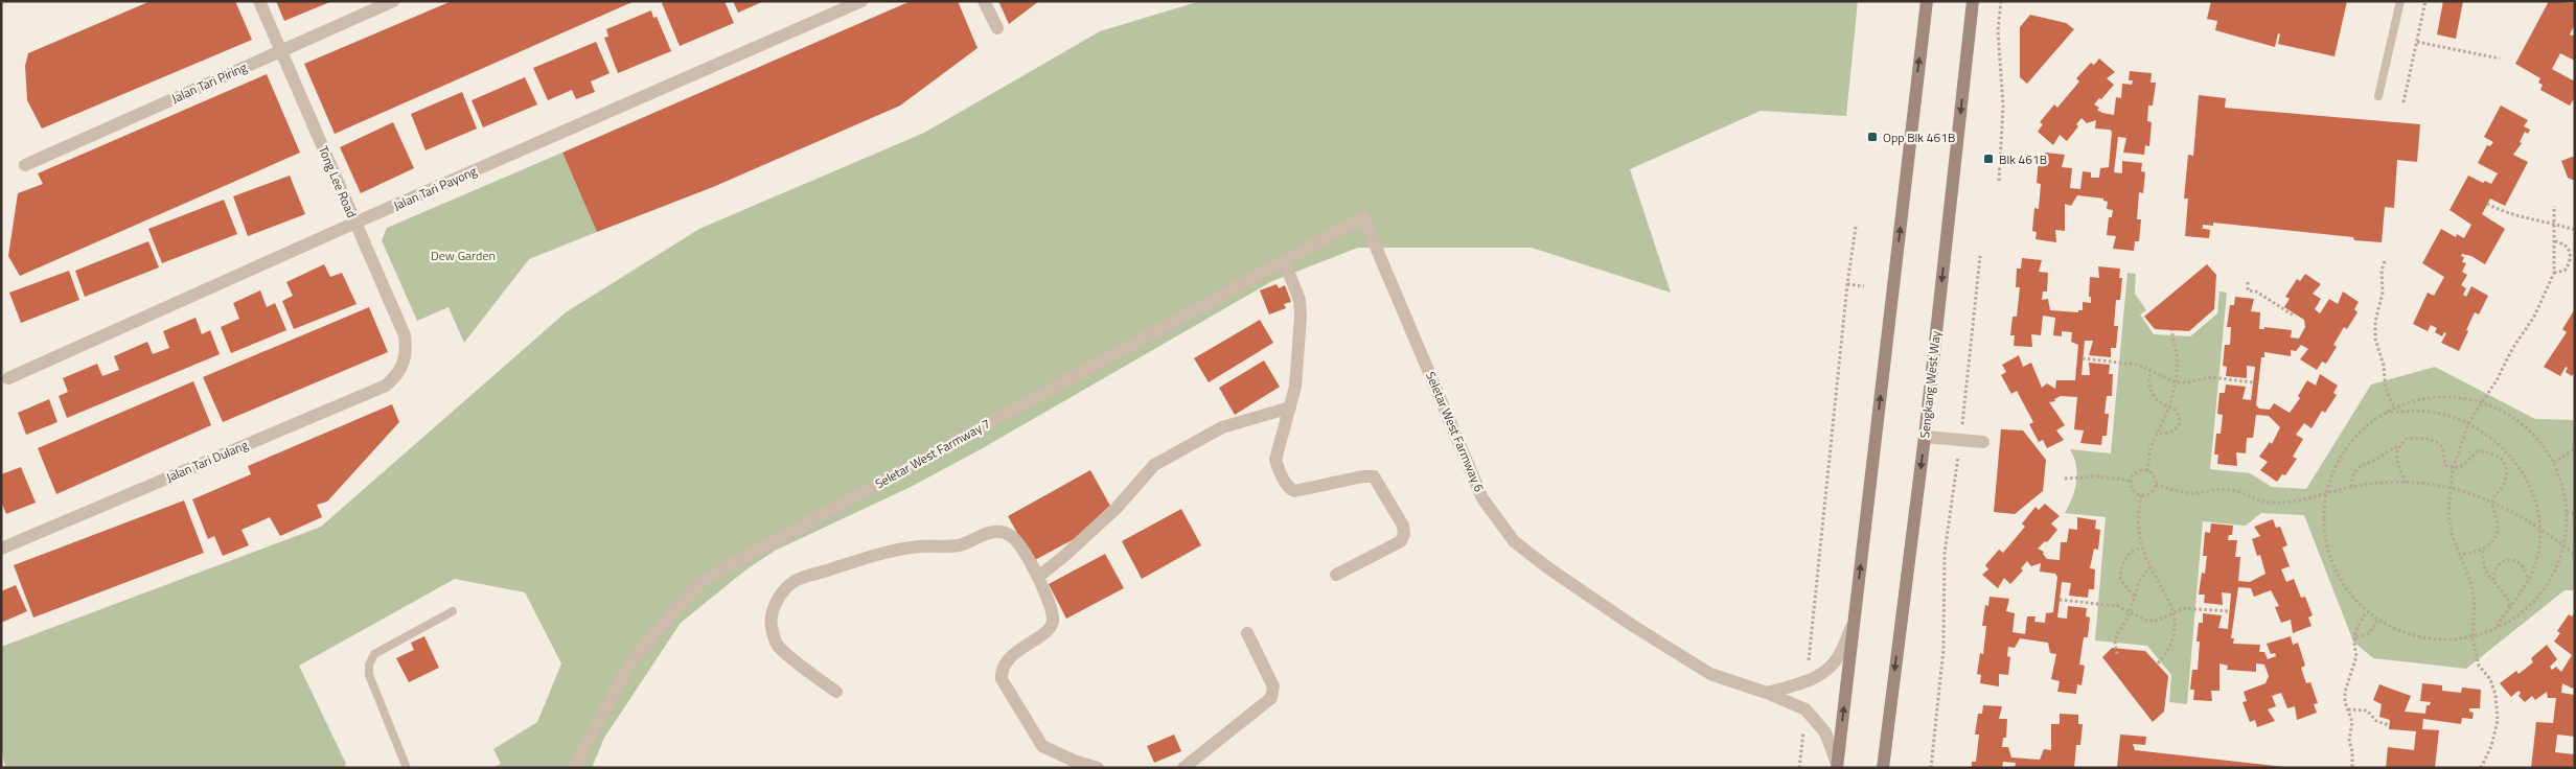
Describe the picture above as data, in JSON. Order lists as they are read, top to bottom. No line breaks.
{"streets":{"main road":["Sengkang West Way"],"street":["Jalan Tari Piring","Tong Lee Road","Jalan Tari Payong","Seletar West Farmway 6","Seletar West Farmway 7","Jalan Tari Dulang"]},"crossings":[["Jalan Tari Piring","Tong Lee Road"],["Tong Lee Road","Jalan Tari Payong"],["Tong Lee Road","Jalan Tari Dulang"],["Seletar West Farmway 6","Seletar West Farmway 7"]],"parks":["Dew Garden"],"places":{"transit":["Opp Blk 461B","Blk 461B"]}}
